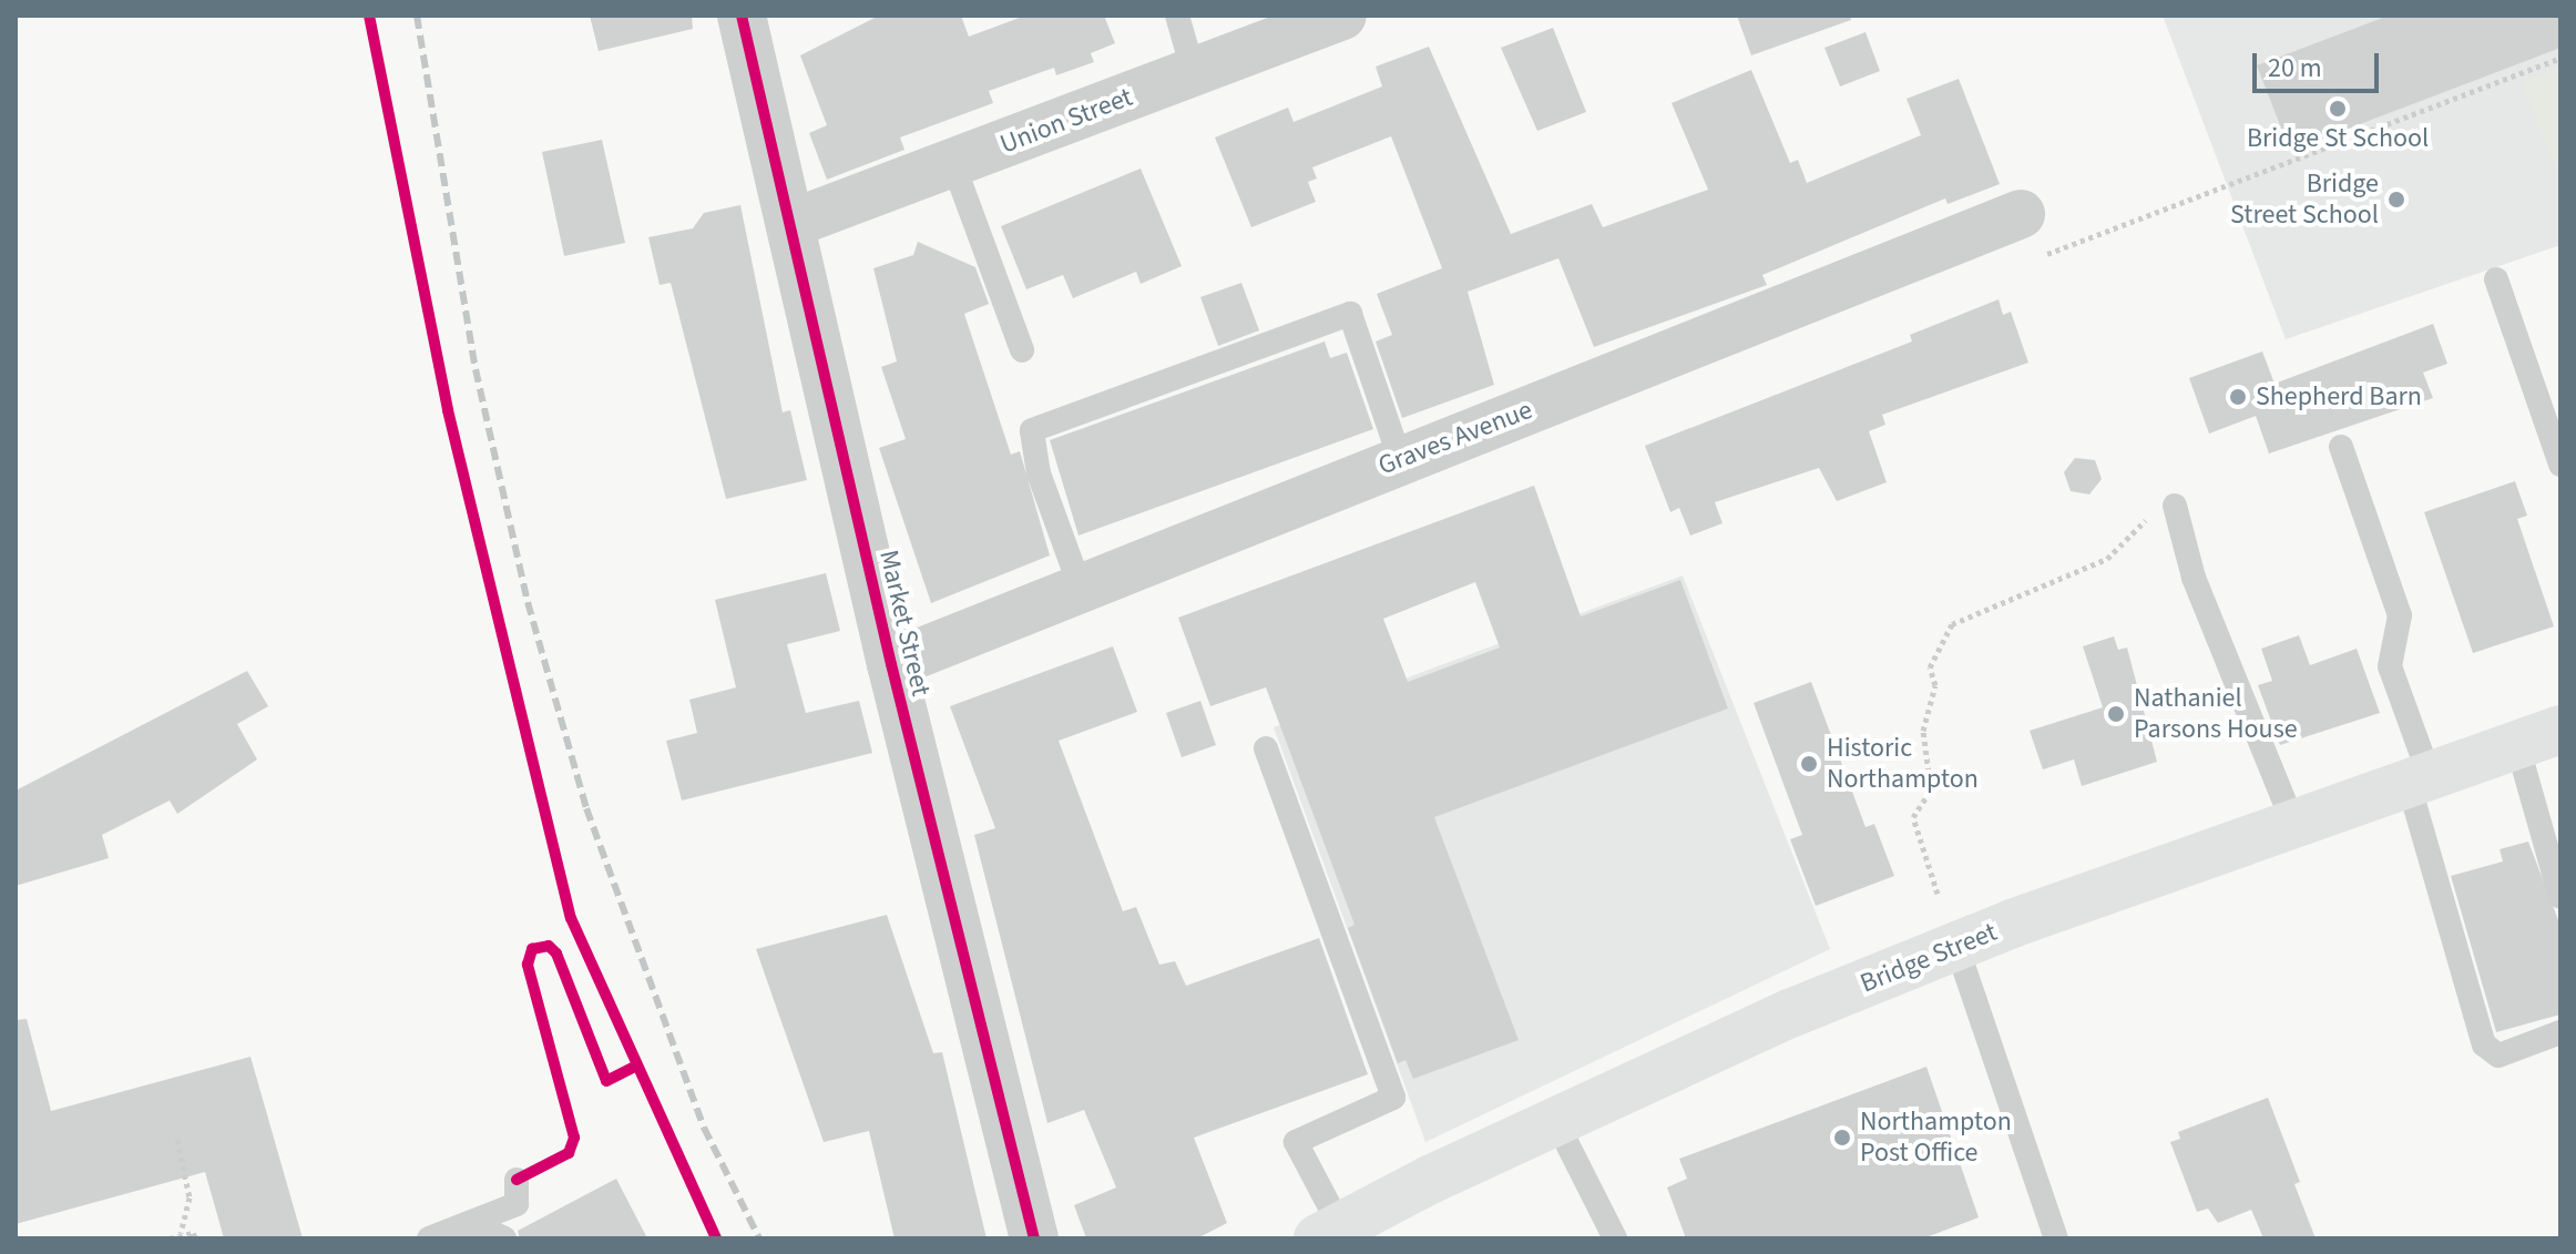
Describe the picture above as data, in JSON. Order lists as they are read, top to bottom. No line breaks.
{"streets":{"highway":["Bridge Street"],"street":["Union Street","Graves Avenue","Market Street"]},"crossings":[["Union Street","Market Street"],["Graves Avenue","Market Street"]],"places":["Bridge St School","Bridge Street School","Shepherd Barn","Nathaniel Parsons House","Historic Northampton","Northampton Post Office"],"scale_bar":"20 m"}
